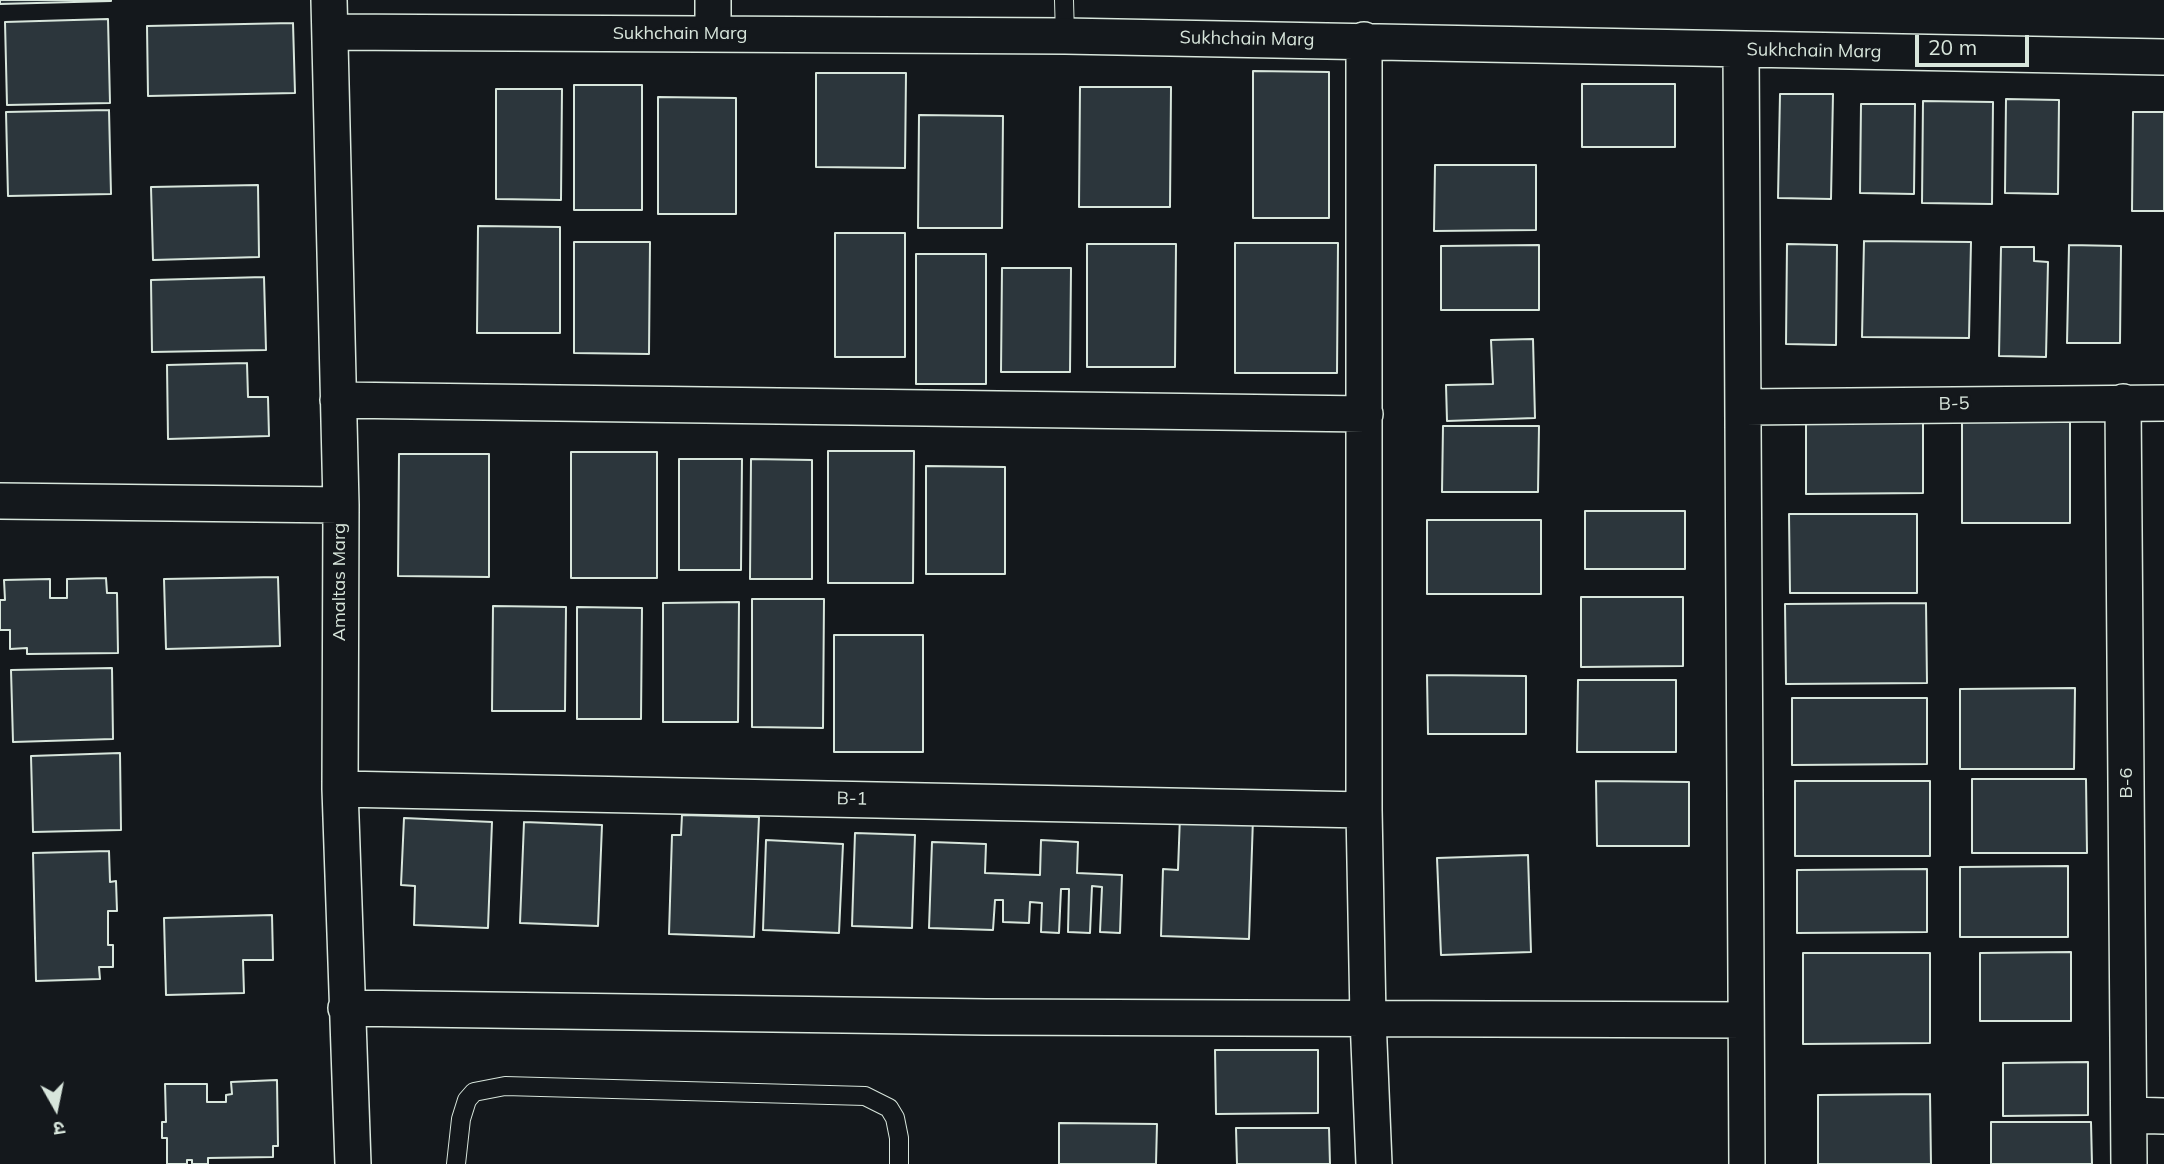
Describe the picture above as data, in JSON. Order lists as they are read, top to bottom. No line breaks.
{"streets":{"street":["Sukhchain Marg","B-5","Amaltas Marg","B-6","B-1"]},"crossings":[["Sukhchain Marg","Amaltas Marg"],["B-5","B-6"],["Amaltas Marg","B-1"]],"scale_bar":"20 m","north":"bottom"}
